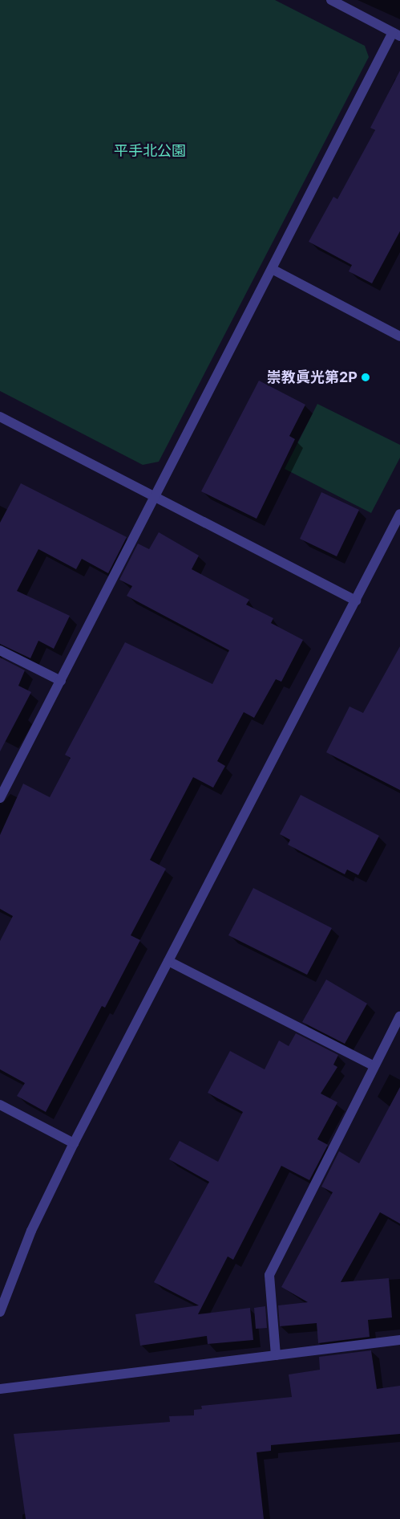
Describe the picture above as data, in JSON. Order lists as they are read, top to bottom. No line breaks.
{"parks":["平手北公園"],"places":["崇教眞光第2P"]}
